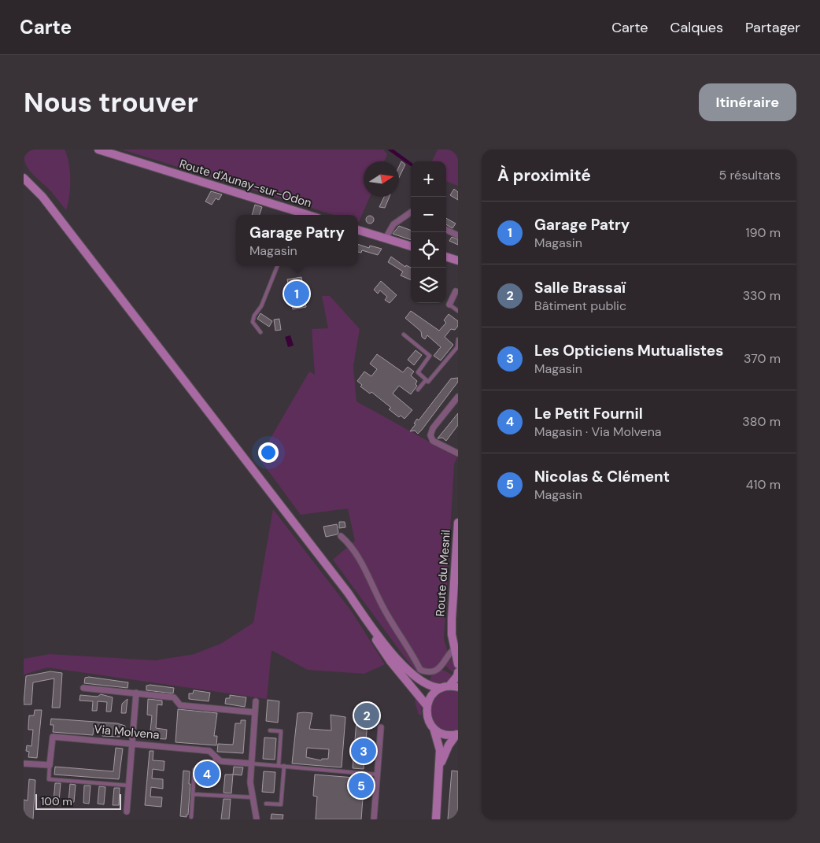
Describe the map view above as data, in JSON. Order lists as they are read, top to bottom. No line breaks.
{"streets":{"main road":["Route d'Aunay-sur-Odon","Route du Mesnil"],"street":["Via Molvena"]},"scale_bar":"100 m","north":"right","page":{"header":"Carte","nav":["Carte","Calques","Partager"],"buttons":"Itinéraire","title":"Nous trouver","heading":["À proximité","5 résultats"],"map_buttons":["+","−"],"list":[{"mark":"1","name":"Garage Patry","note":"Magasin","value":"190 m"},{"mark":"2","name":"Salle Brassaï","note":"Bâtiment public","value":"330 m"},{"mark":"3","name":"Les Opticiens Mutualistes","note":"Magasin","value":"370 m"},{"mark":"4","name":"Le Petit Fournil","note":"Magasin · Via Molvena","value":"380 m"},{"mark":"5","name":"Nicolas & Clément","note":"Magasin","value":"410 m"}],"popup":["Garage Patry","Magasin"],"pins":["1","2","3","4","5"],"scale":"100 m"}}
